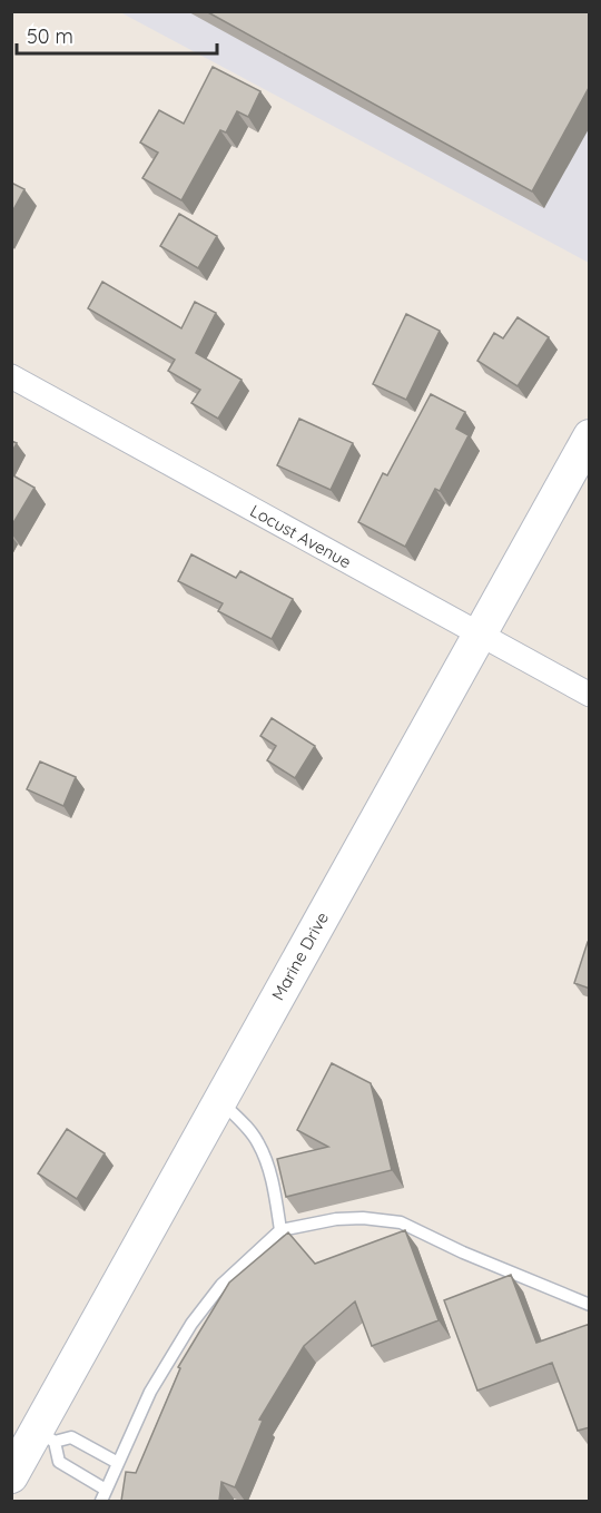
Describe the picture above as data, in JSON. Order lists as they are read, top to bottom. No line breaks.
{"streets":{"main road":["Marine Drive"],"street":["Locust Avenue"]},"crossings":[["Locust Avenue","Marine Drive"]],"scale_bar":"50 m"}
